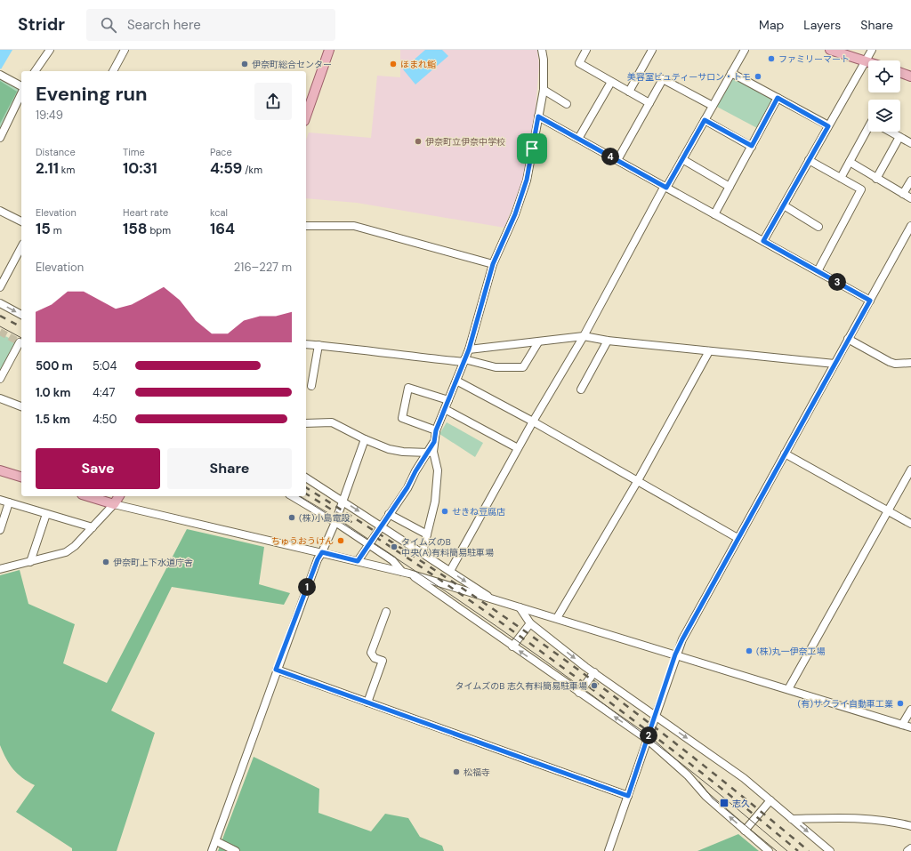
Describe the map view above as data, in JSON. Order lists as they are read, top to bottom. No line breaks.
{"places":{"other":["ファミリーマート","伊奈町総合センター","ほまれ鮨","美容室ビュティーサロン・トモ","伊奈町立伊奈中学校","せきね豆腐店","(株)小島電設","ちゅうおうけん","タイムズのB 中央(A)有料簡易駐車場","伊奈町上下水道庁舎","(株)丸一伊奈工場","タイムズのB 志久有料簡易駐車場","(有)サクライ自動車工業","松福寺"],"transit":["志久"]},"page":{"header":"Stridr","search":"Search here","nav":["Map","Layers","Share"],"heading":["Evening run","19:49"],"stats":[["Distance","2.11 km"],["Time","10:31"],["Pace","4:59 /km"],["Elevation","15 m"],["Heart rate","158 bpm"],["kcal","164"]],"pins":["4","3","1","2"],"chart":["Elevation","216–227 m"],"list":[{"name":"500 m","note":"5:04"},{"name":"1.0 km","note":"4:47"},{"name":"1.5 km","note":"4:50"}],"buttons":["Save","Share"]}}
